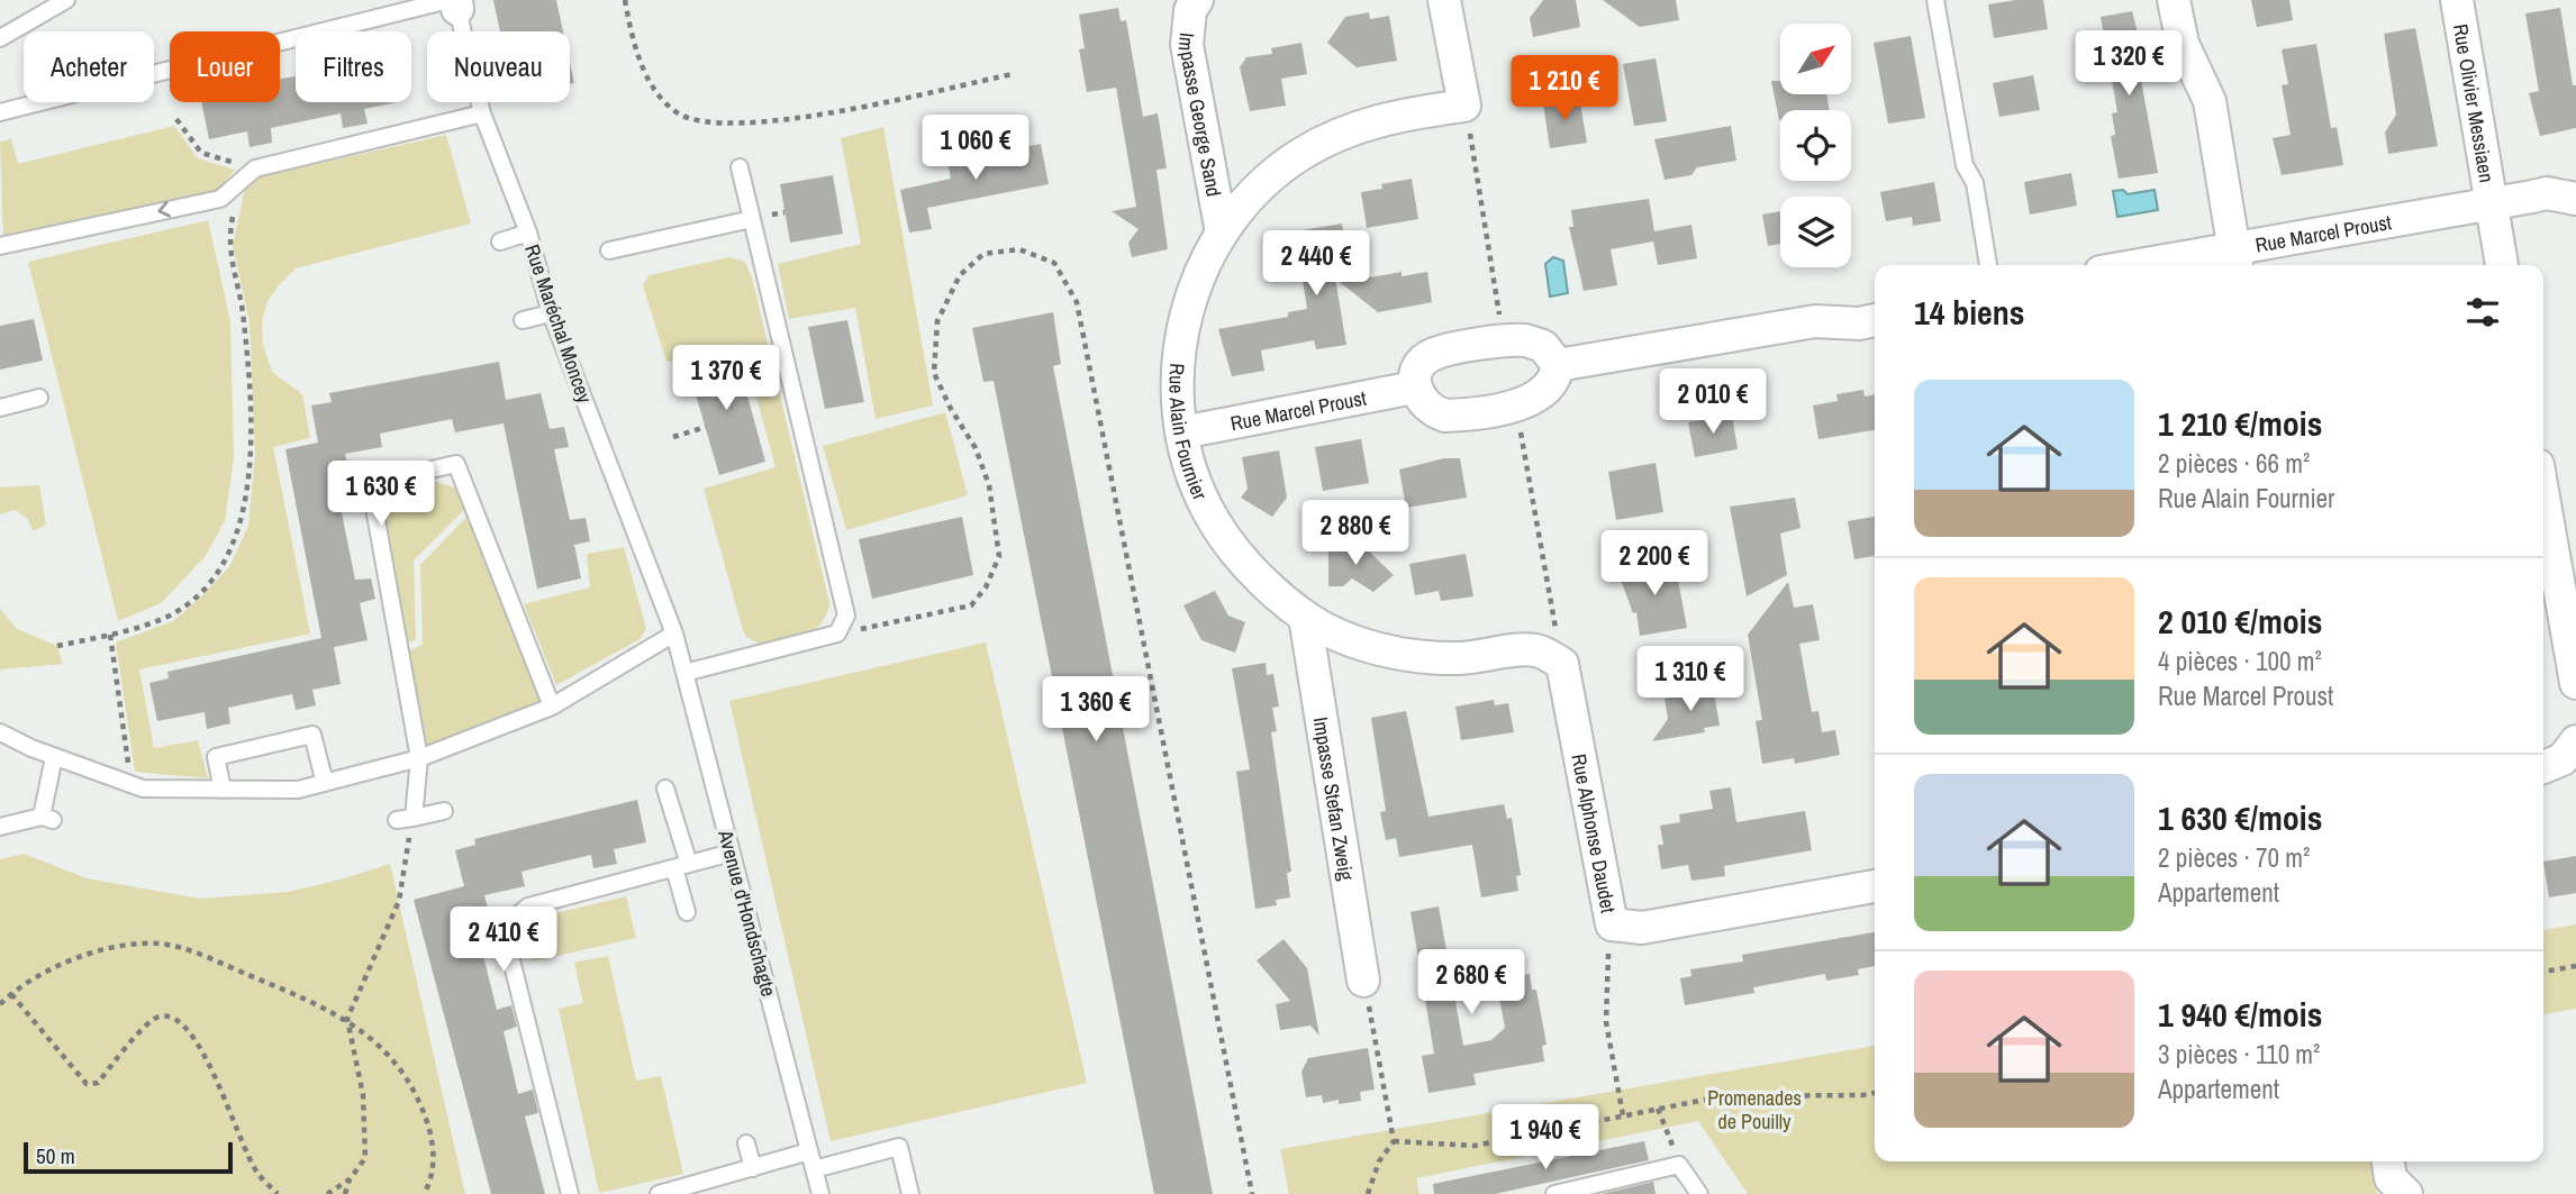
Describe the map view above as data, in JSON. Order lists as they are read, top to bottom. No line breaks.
{"streets":{"street":["Rue Olivier Messiaen","Impasse George Sand","Rue Marcel Proust","Rue Alain Fournier","Impasse Stefan Zweig","Rue Alphonse Daudet"],"lane":["Rue Maréchal Moncey","Avenue d'Hondschagte"]},"crossings":[["Rue Olivier Messiaen","Rue Marcel Proust"],["Impasse George Sand","Rue Alain Fournier"],["Rue Marcel Proust","Rue Alain Fournier"],["Rue Maréchal Moncey","Avenue d'Hondschagte"],["Rue Alain Fournier","Impasse Stefan Zweig"],["Rue Alain Fournier","Rue Alphonse Daudet"]],"parks":["Promenades de Pouilly"],"scale_bar":"50 m","north":"top right","page":{"price":["1 320 €","1 210 €","1 060 €","2 440 €","1 370 €","2 010 €","1 630 €","2 880 €","2 200 €","1 310 €","1 360 €","2 410 €","2 680 €","1 940 €"],"chip":["Acheter","Louer","Filtres","Nouveau"],"heading":"14 biens","list":[{"name":"1 210 €/mois","note":"2 pièces · 66 m² · Rue Alain Fournier"},{"name":"2 010 €/mois","note":"4 pièces · 100 m² · Rue Marcel Proust"},{"name":"1 630 €/mois","note":"2 pièces · 70 m² · Appartement"},{"name":"1 940 €/mois","note":"3 pièces · 110 m² · Appartement"}],"scale":"50 m"}}
